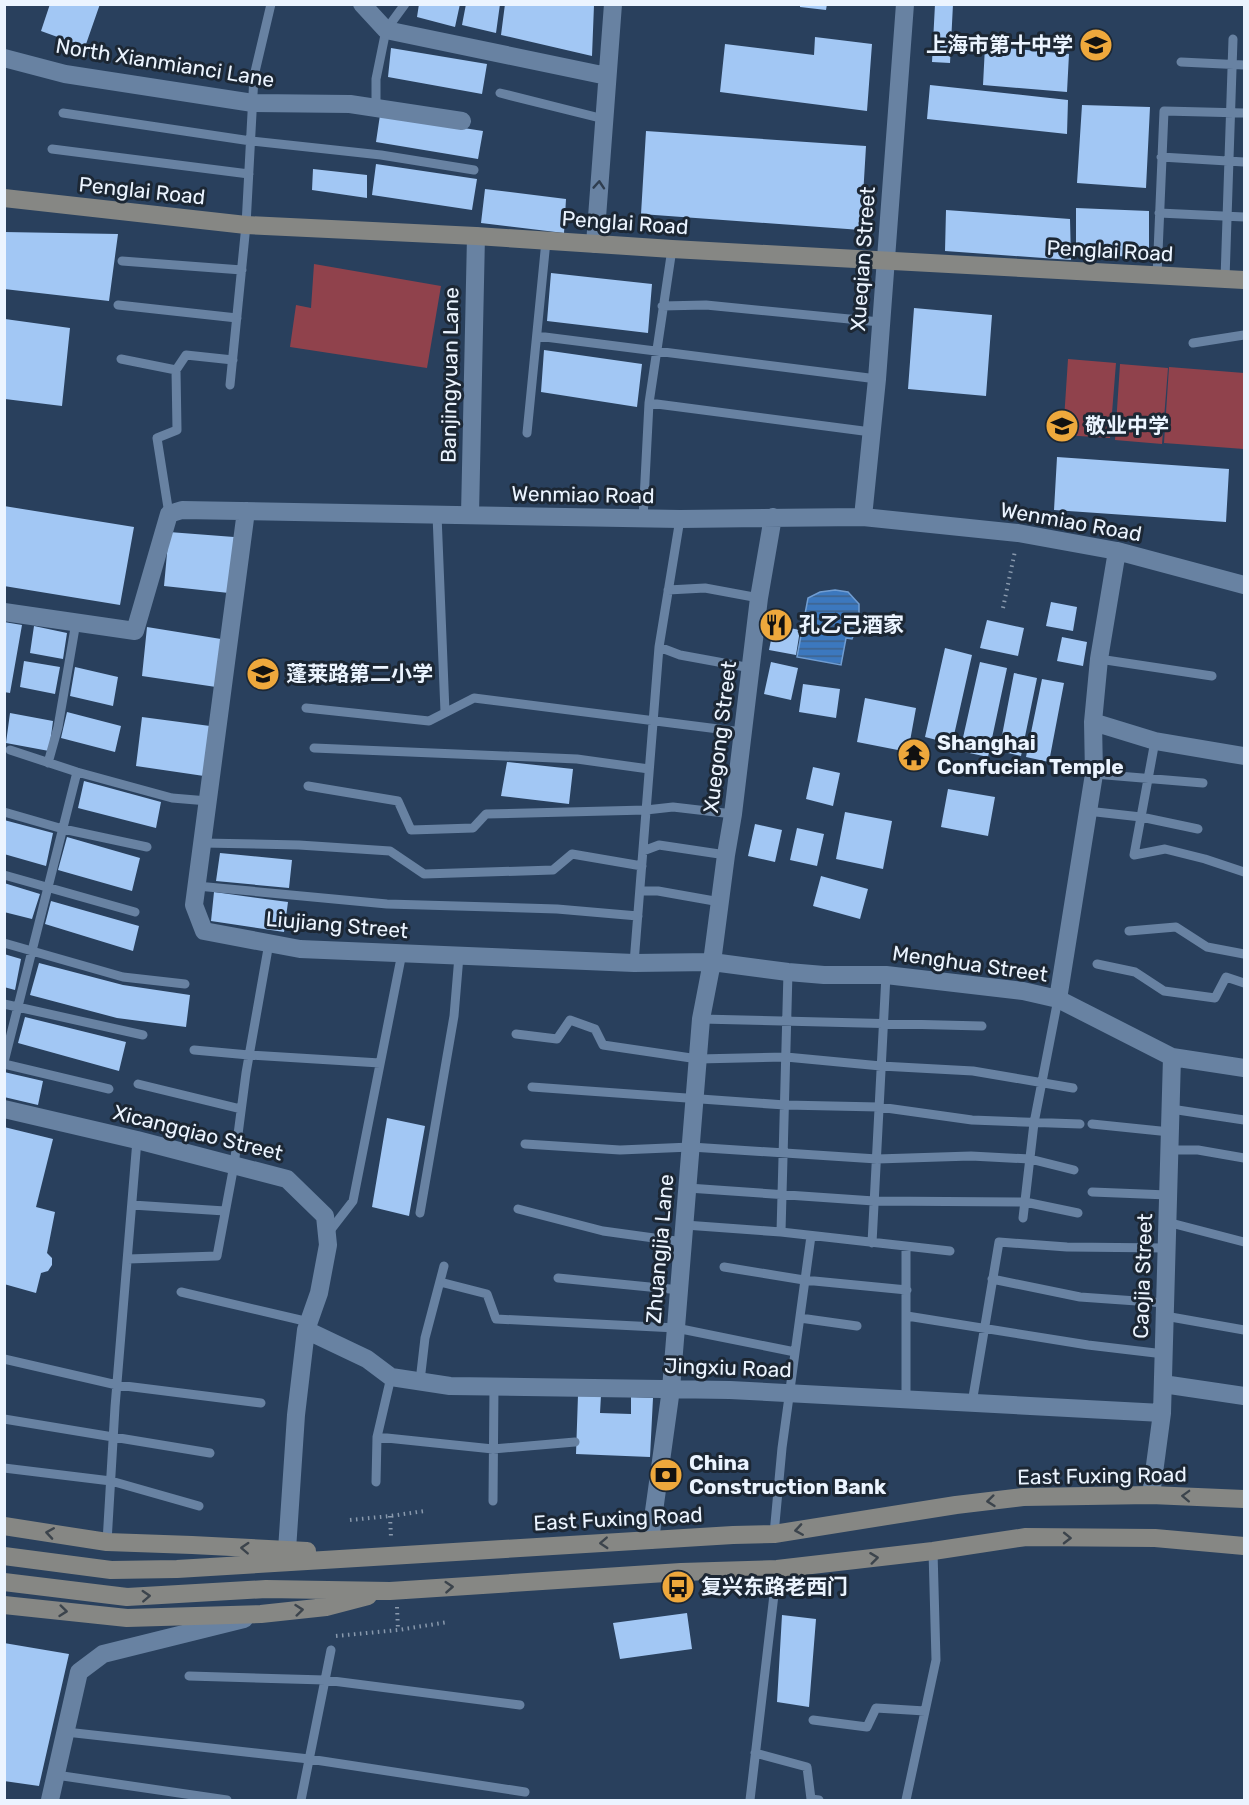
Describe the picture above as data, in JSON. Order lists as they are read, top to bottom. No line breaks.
{"streets":{"main road":["Penglai Road","East Fuxing Road"],"street":["North Xianmianci Lane","Xueqian Street","Banjingyuan Lane","Wenmiao Road","Xuegong Street","Liujiang Street","Menghua Street","Xicangqiao Street","Zhuangjia Lane","Caojia Street","Jingxiu Road"]},"crossings":[["Penglai Road","Xueqian Street"],["Penglai Road","Banjingyuan Lane"],["Xueqian Street","Wenmiao Road"],["Banjingyuan Lane","Wenmiao Road"],["Wenmiao Road","Xuegong Street"],["Wenmiao Road","Liujiang Street"],["Xuegong Street","Liujiang Street"],["Xuegong Street","Menghua Street"],["Xuegong Street","Zhuangjia Lane"],["Liujiang Street","Menghua Street"],["Liujiang Street","Zhuangjia Lane"],["Menghua Street","Zhuangjia Lane"],["Menghua Street","Caojia Street"],["Xicangqiao Street","Jingxiu Road"],["Zhuangjia Lane","Jingxiu Road"],["Zhuangjia Lane","East Fuxing Road"],["Caojia Street","Jingxiu Road"],["Caojia Street","East Fuxing Road"]],"places":{"school or university":["上海市第十中学","敬业中学","蓬莱路第二小学"],"restaurant":["孔乙己酒家"],"temple":["Shanghai Confucian Temple"],"bank":["China Construction Bank"],"bus stop":["复兴东路老西门"]}}
